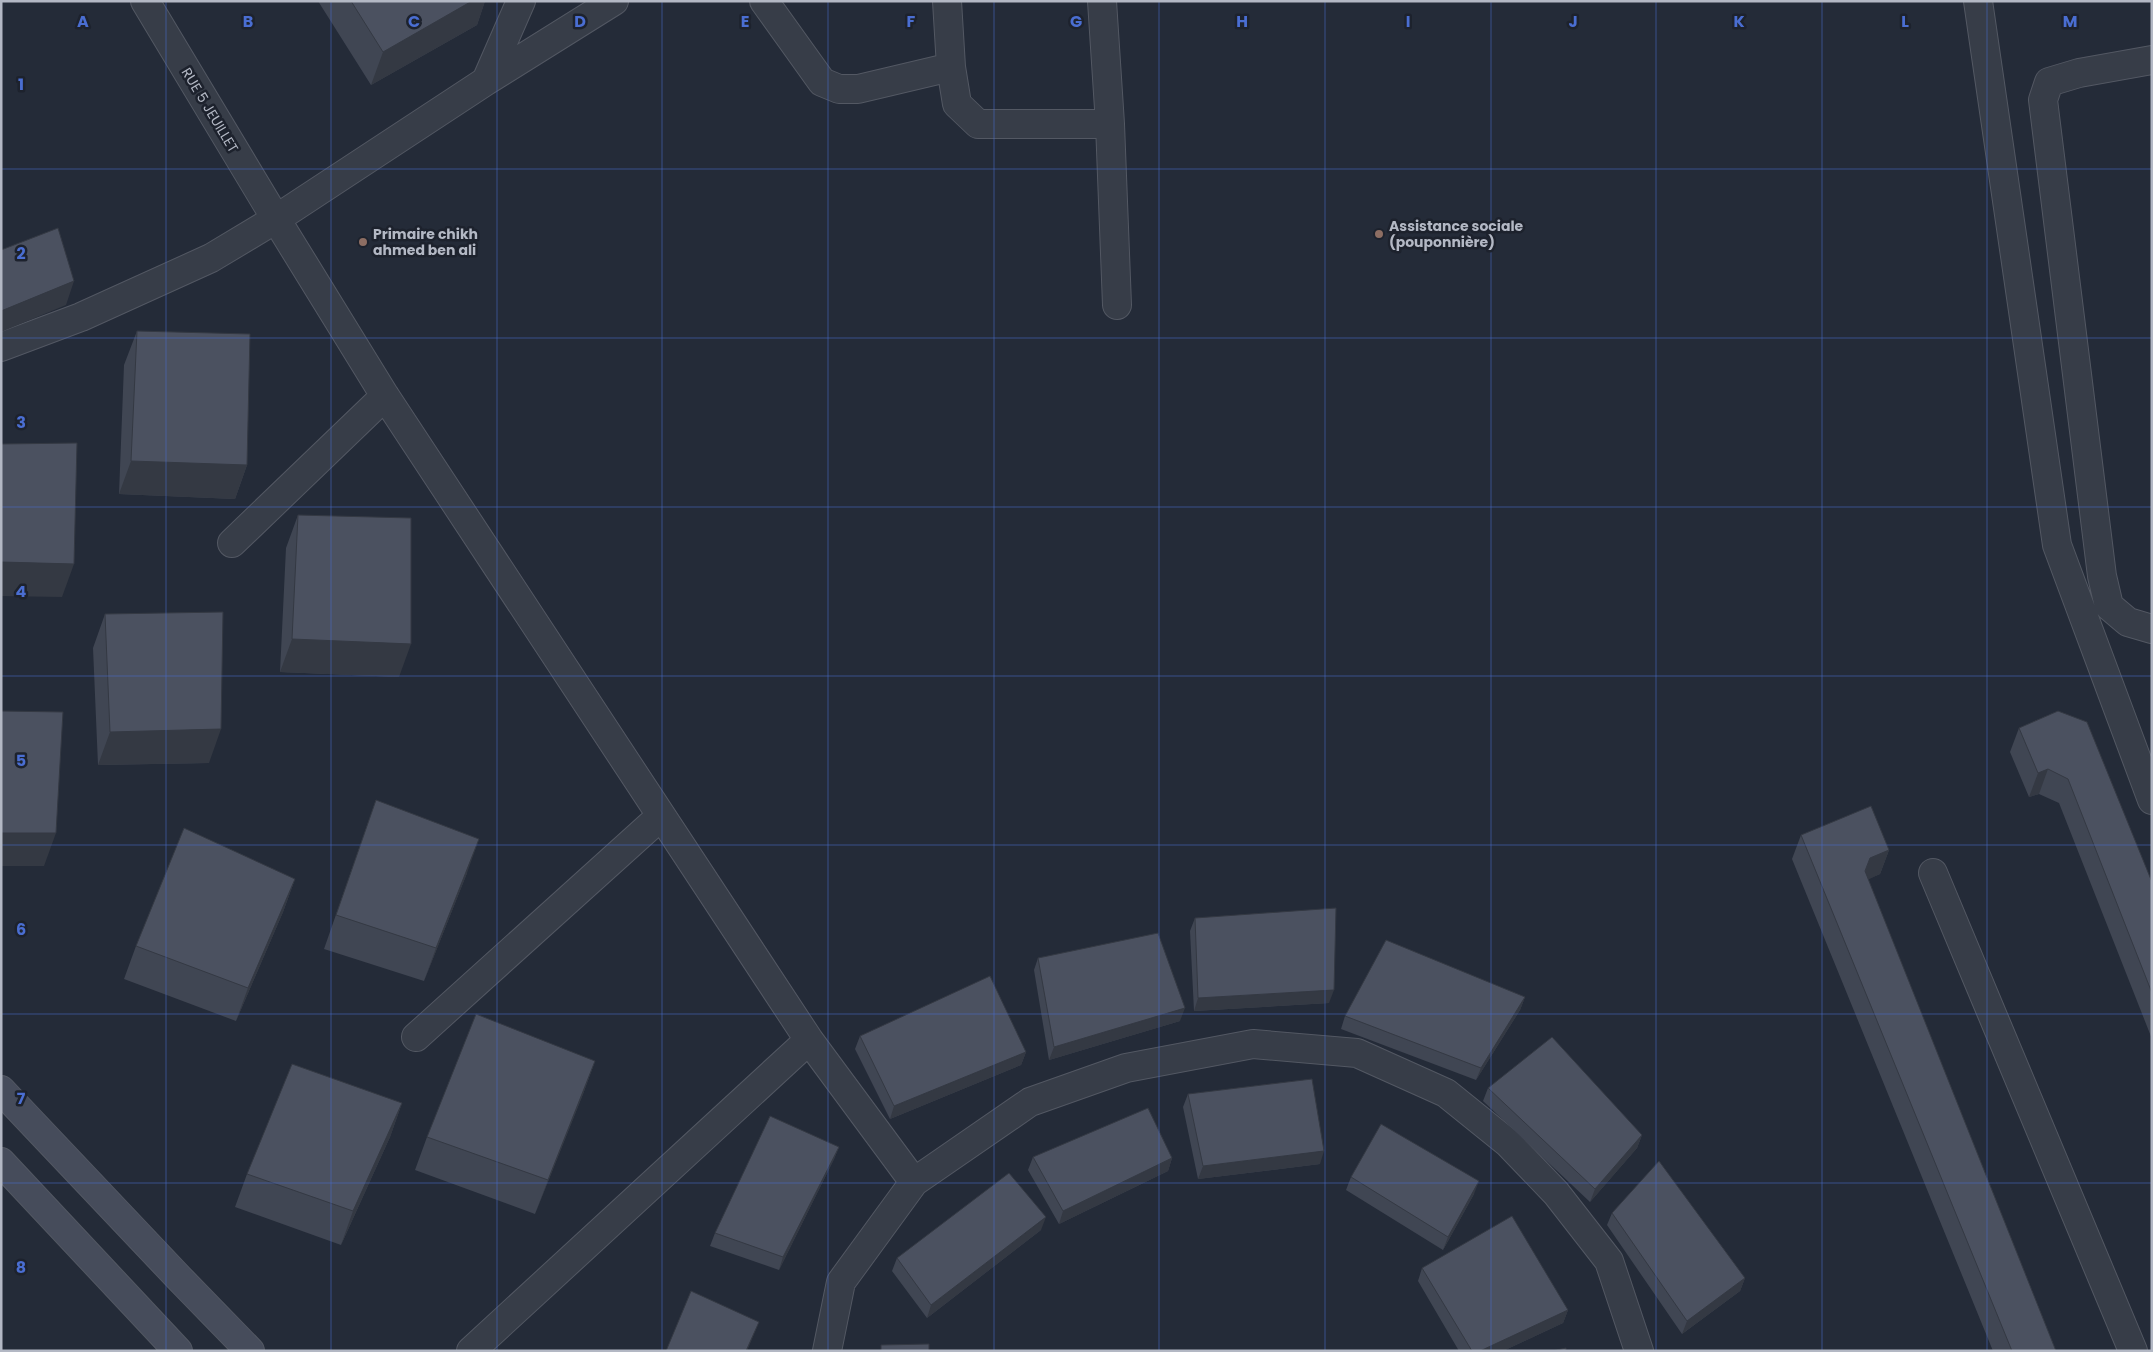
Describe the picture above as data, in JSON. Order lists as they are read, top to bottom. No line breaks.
{"streets":{"street":["RUE 5 JEUILLET"]},"places":["Assistance sociale (pouponnière)","Primaire chikh ahmed ben ali"],"grid":{"columns":["A","B","C","D","E","F","G","H","I","J","K","L","M"],"rows":["1","2","3","4","5","6","7","8"]}}
